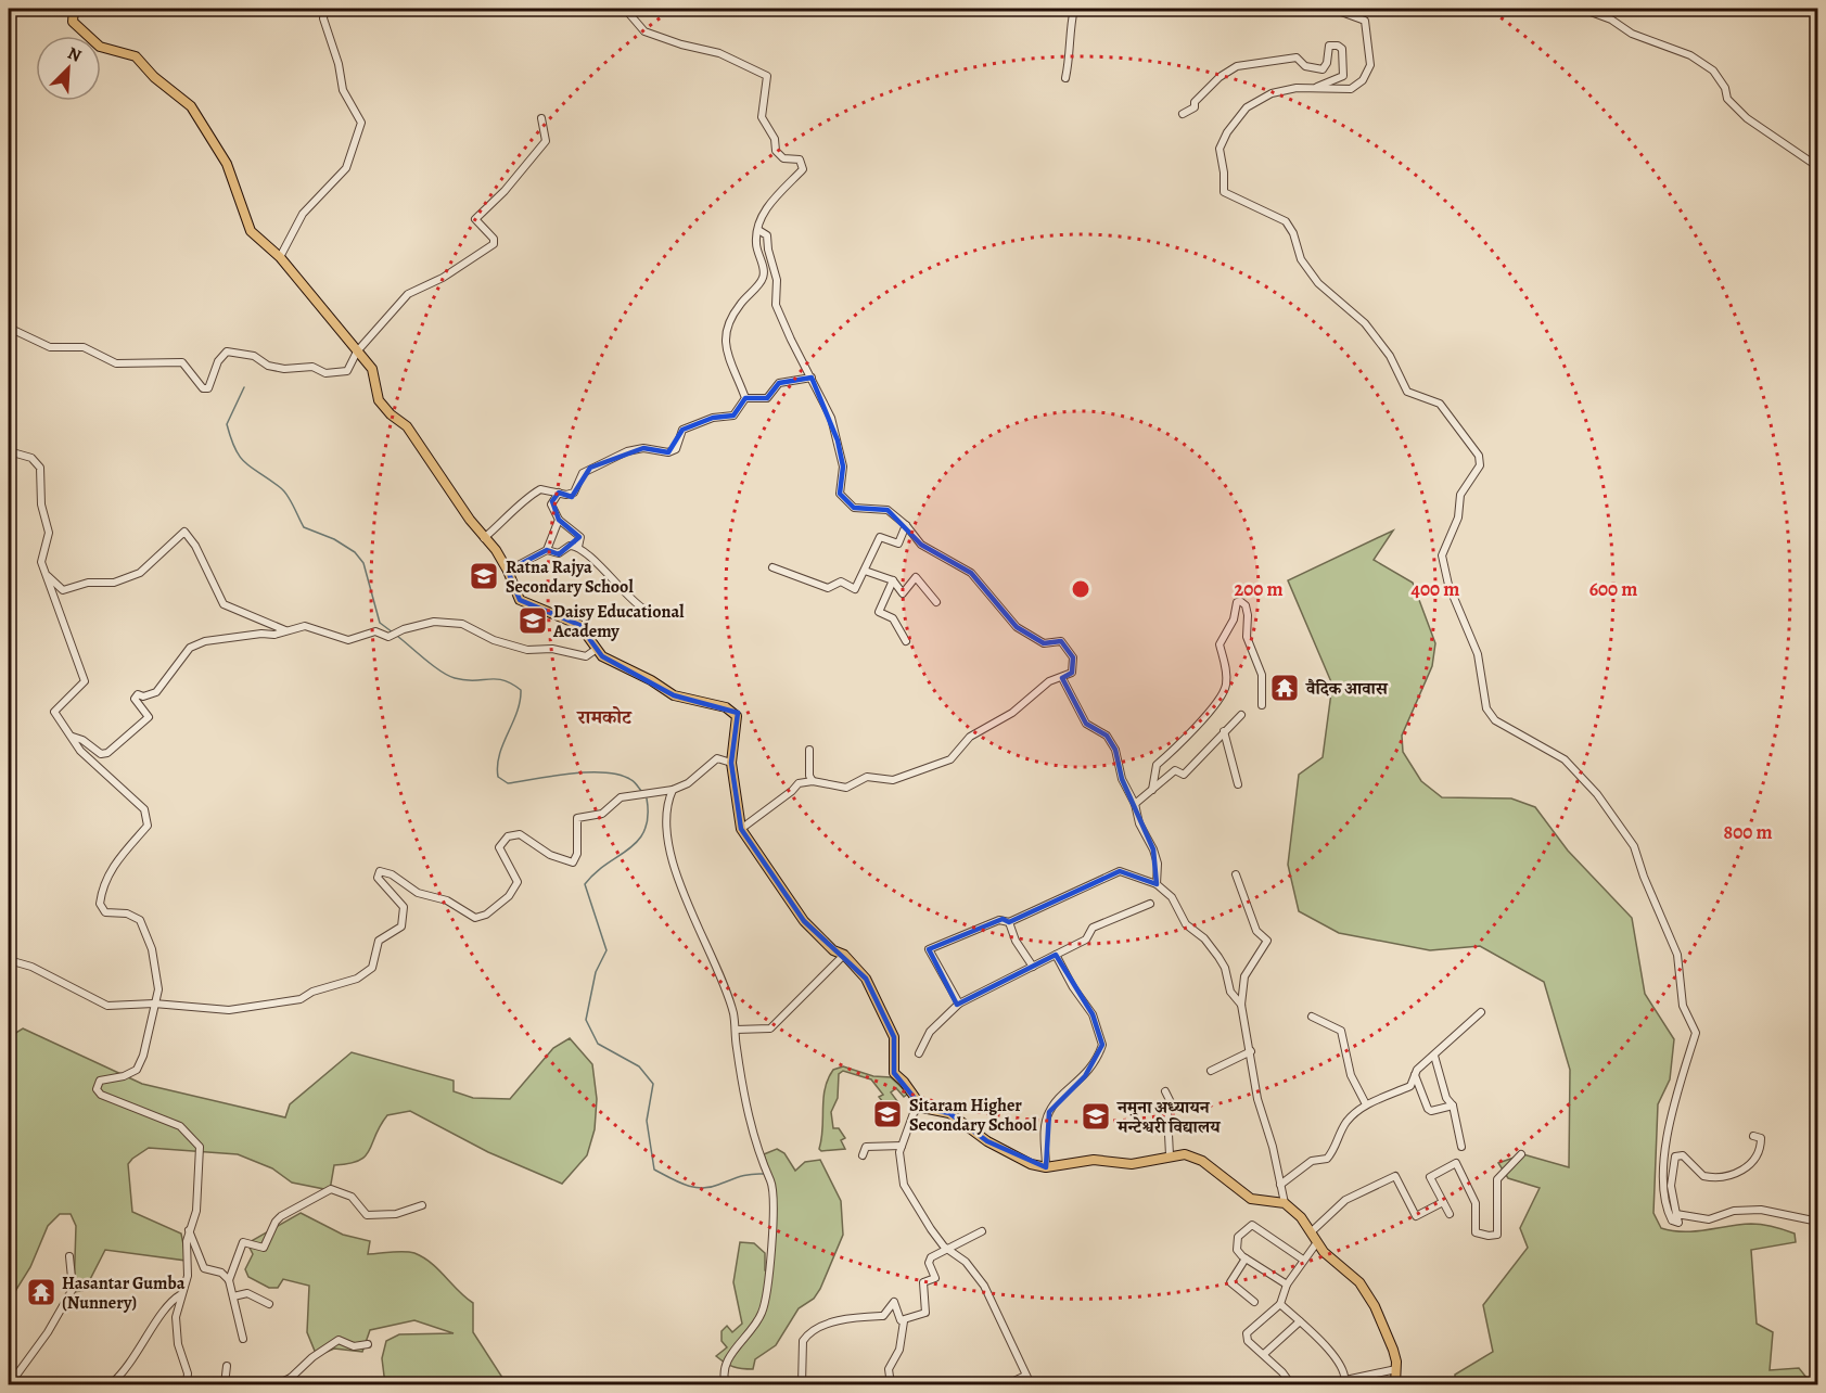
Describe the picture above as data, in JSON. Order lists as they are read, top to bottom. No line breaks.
{"districts":["रामकोट"],"places":{"school or university":["Ratna Rajya Secondary School","Daisy Educational Academy","Sitaram Higher Secondary School","नमुना अध्यायन मन्टेश्वरी विद्यालय"],"temple":["वैदिक आवास","Hasantar Gumba (Nunnery)"]},"north":"top right","rings":["200 m","400 m","600 m","800 m"]}
